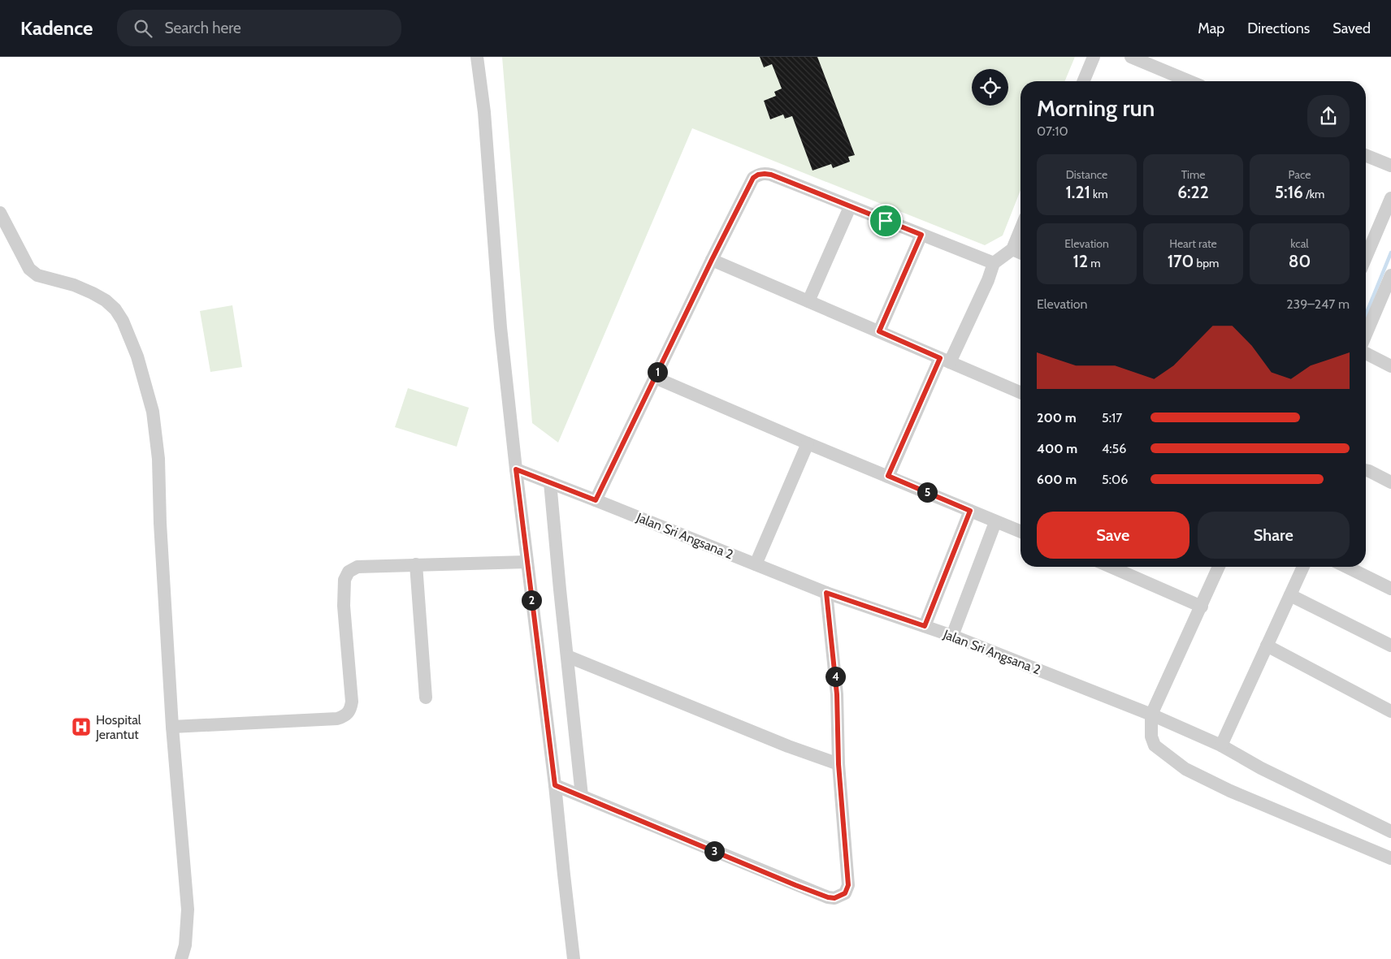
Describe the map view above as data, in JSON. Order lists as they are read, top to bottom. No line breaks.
{"streets":{"street":["Jalan Sri Angsana 2"]},"places":{"hospital":["Hospital Jerantut"]},"page":{"header":"Kadence","search":"Search here","nav":["Map","Directions","Saved"],"heading":["Morning run","07:10"],"stats":[["Distance","1.21 km"],["Time","6:22"],["Pace","5:16 /km"],["Elevation","12 m"],["Heart rate","170 bpm"],["kcal","80"]],"chart":["Elevation","239–247 m"],"pins":["1","5","2","4","3"],"list":[{"name":"200 m","note":"5:17"},{"name":"400 m","note":"4:56"},{"name":"600 m","note":"5:06"}],"buttons":["Save","Share"]}}
